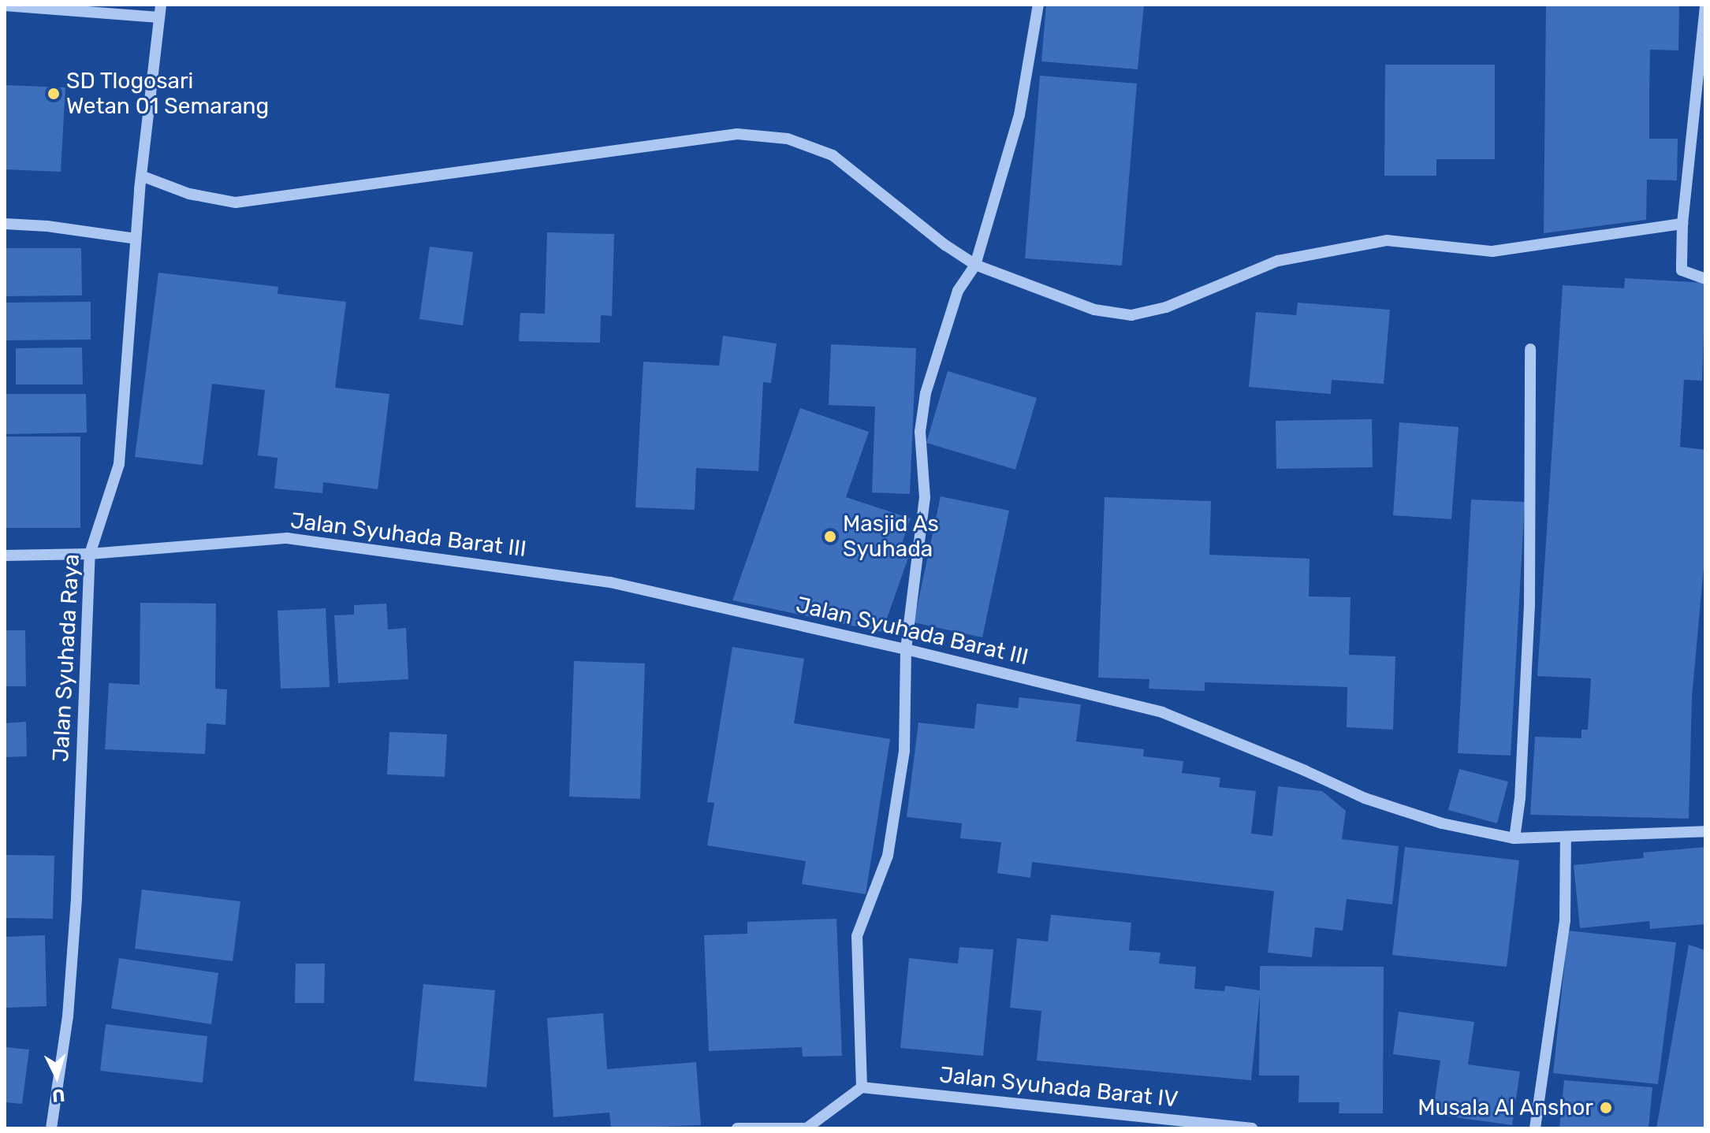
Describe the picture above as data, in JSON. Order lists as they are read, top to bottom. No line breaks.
{"streets":{"street":["Jalan Syuhada Barat III","Jalan Syuhada Raya","Jalan Syuhada Barat IV"]},"crossings":[["Jalan Syuhada Barat III","Jalan Syuhada Raya"]],"places":["SD Tlogosari Wetan 01 Semarang","Masjid As Syuhada","Musala Al Anshor"],"north":"bottom"}
